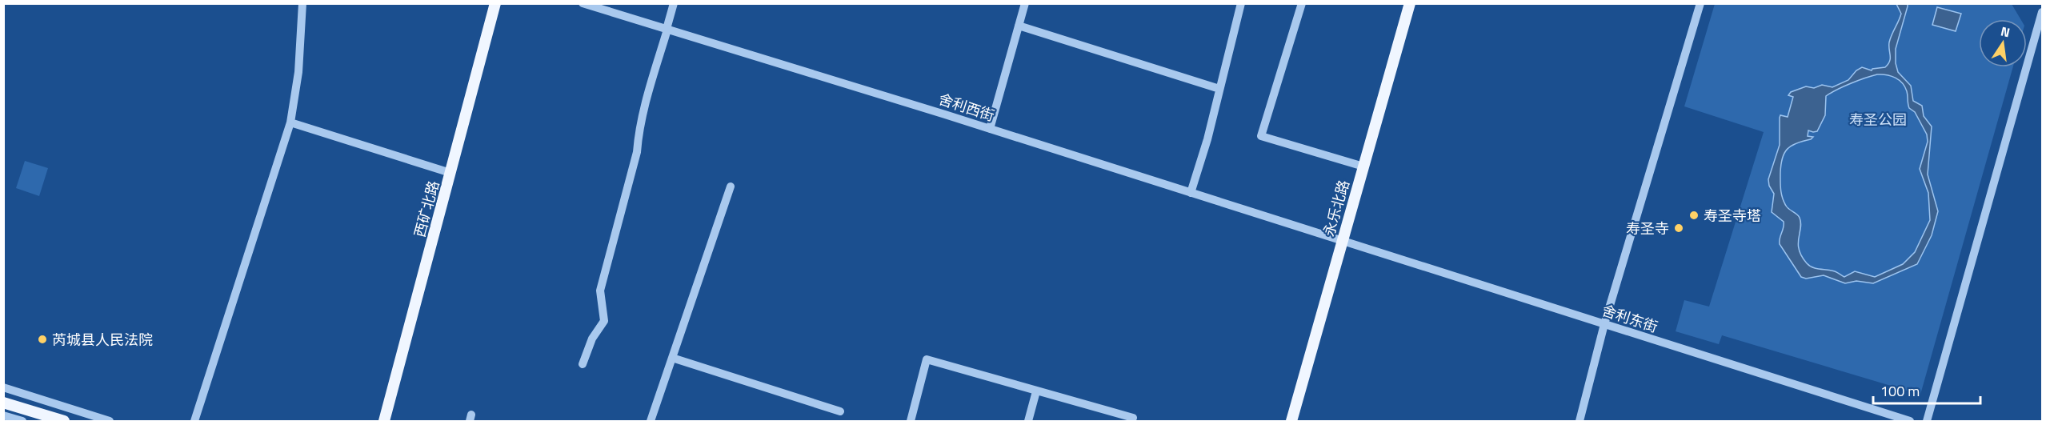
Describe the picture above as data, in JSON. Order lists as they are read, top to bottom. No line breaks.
{"streets":{"main road":["永乐北路","西矿北路"],"street":["舍利西街","舍利东街"]},"crossings":[["舍利西街","永乐北路"],["舍利西街","舍利东街"],["永乐北路","舍利东街"]],"parks":["寿圣公园"],"places":["寿圣寺塔","寿圣寺","芮城县人民法院"],"scale_bar":"100 m","north":"top"}
